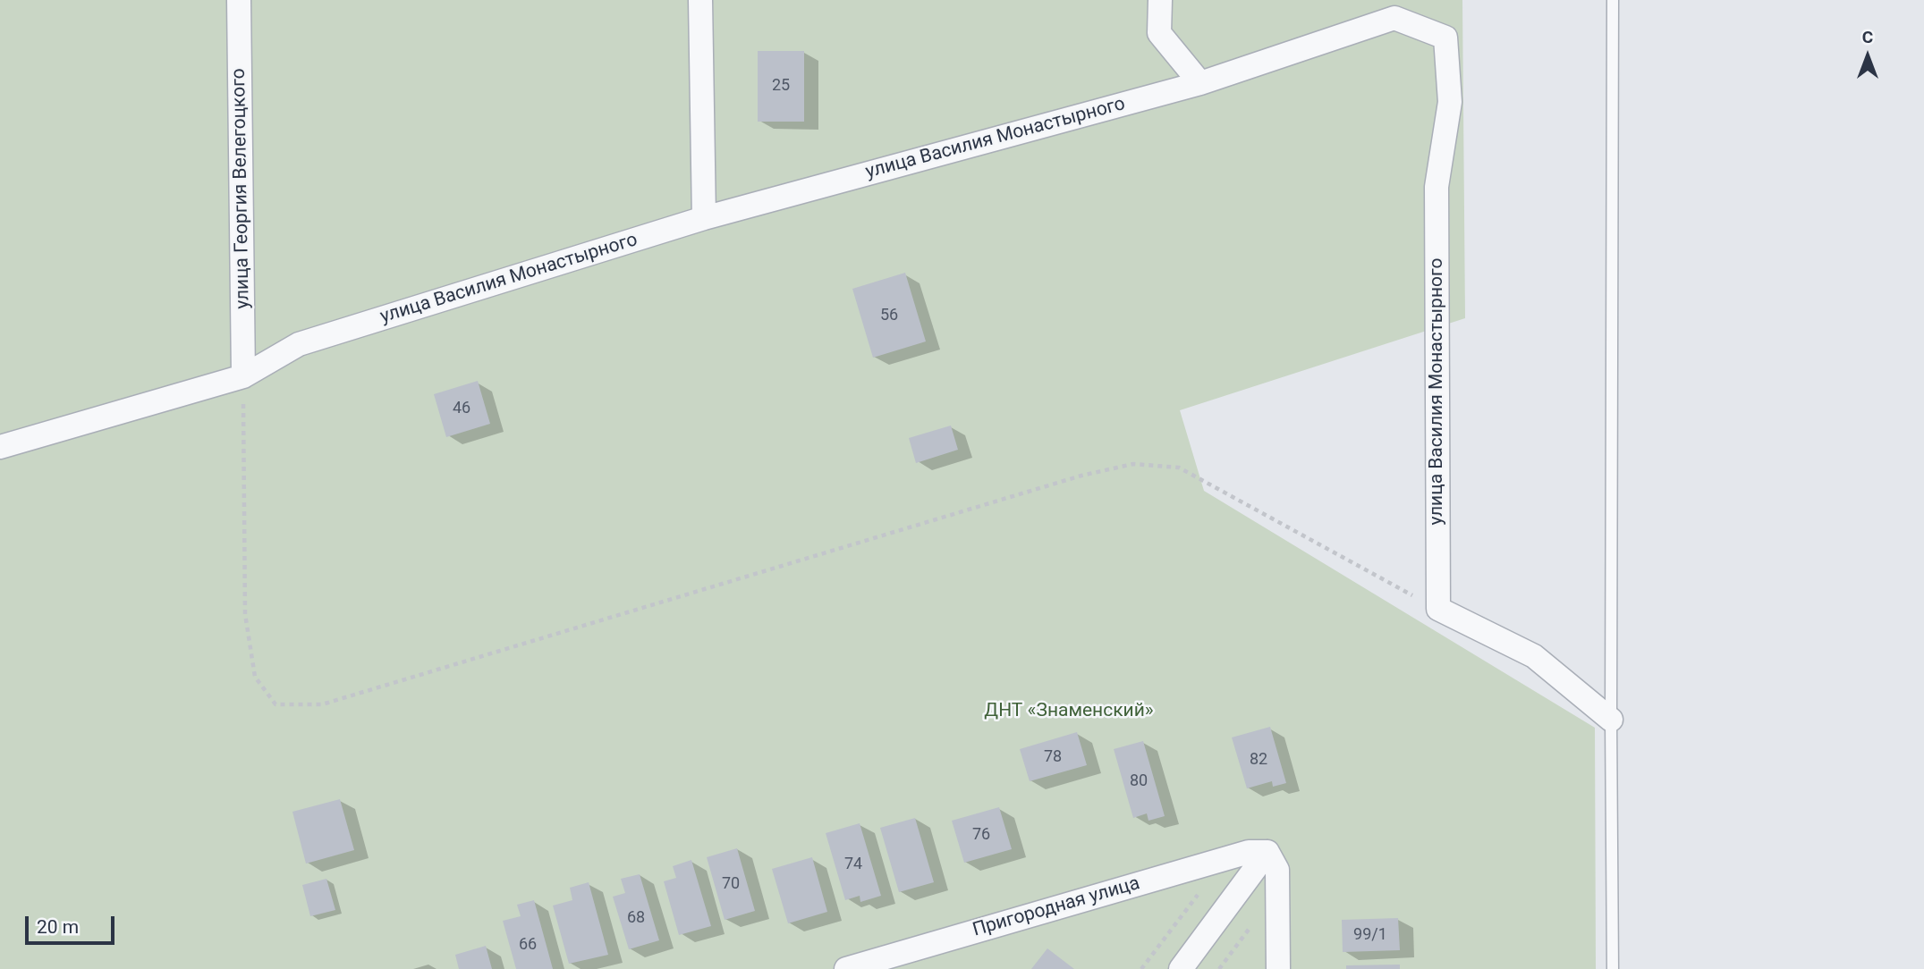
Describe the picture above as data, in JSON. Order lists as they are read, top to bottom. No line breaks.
{"streets":{"street":["улица Василия Монастырного","улица Георгия Велегоцкого","Пригородная улица"]},"crossings":[["улица Василия Монастырного","улица Георгия Велегоцкого"]],"parks":["ДНТ «Знаменский»"],"house_numbers":["25","56","46","78","82","80","76","74","70","68","99/1","66"],"scale_bar":"20 m","north":"top"}
